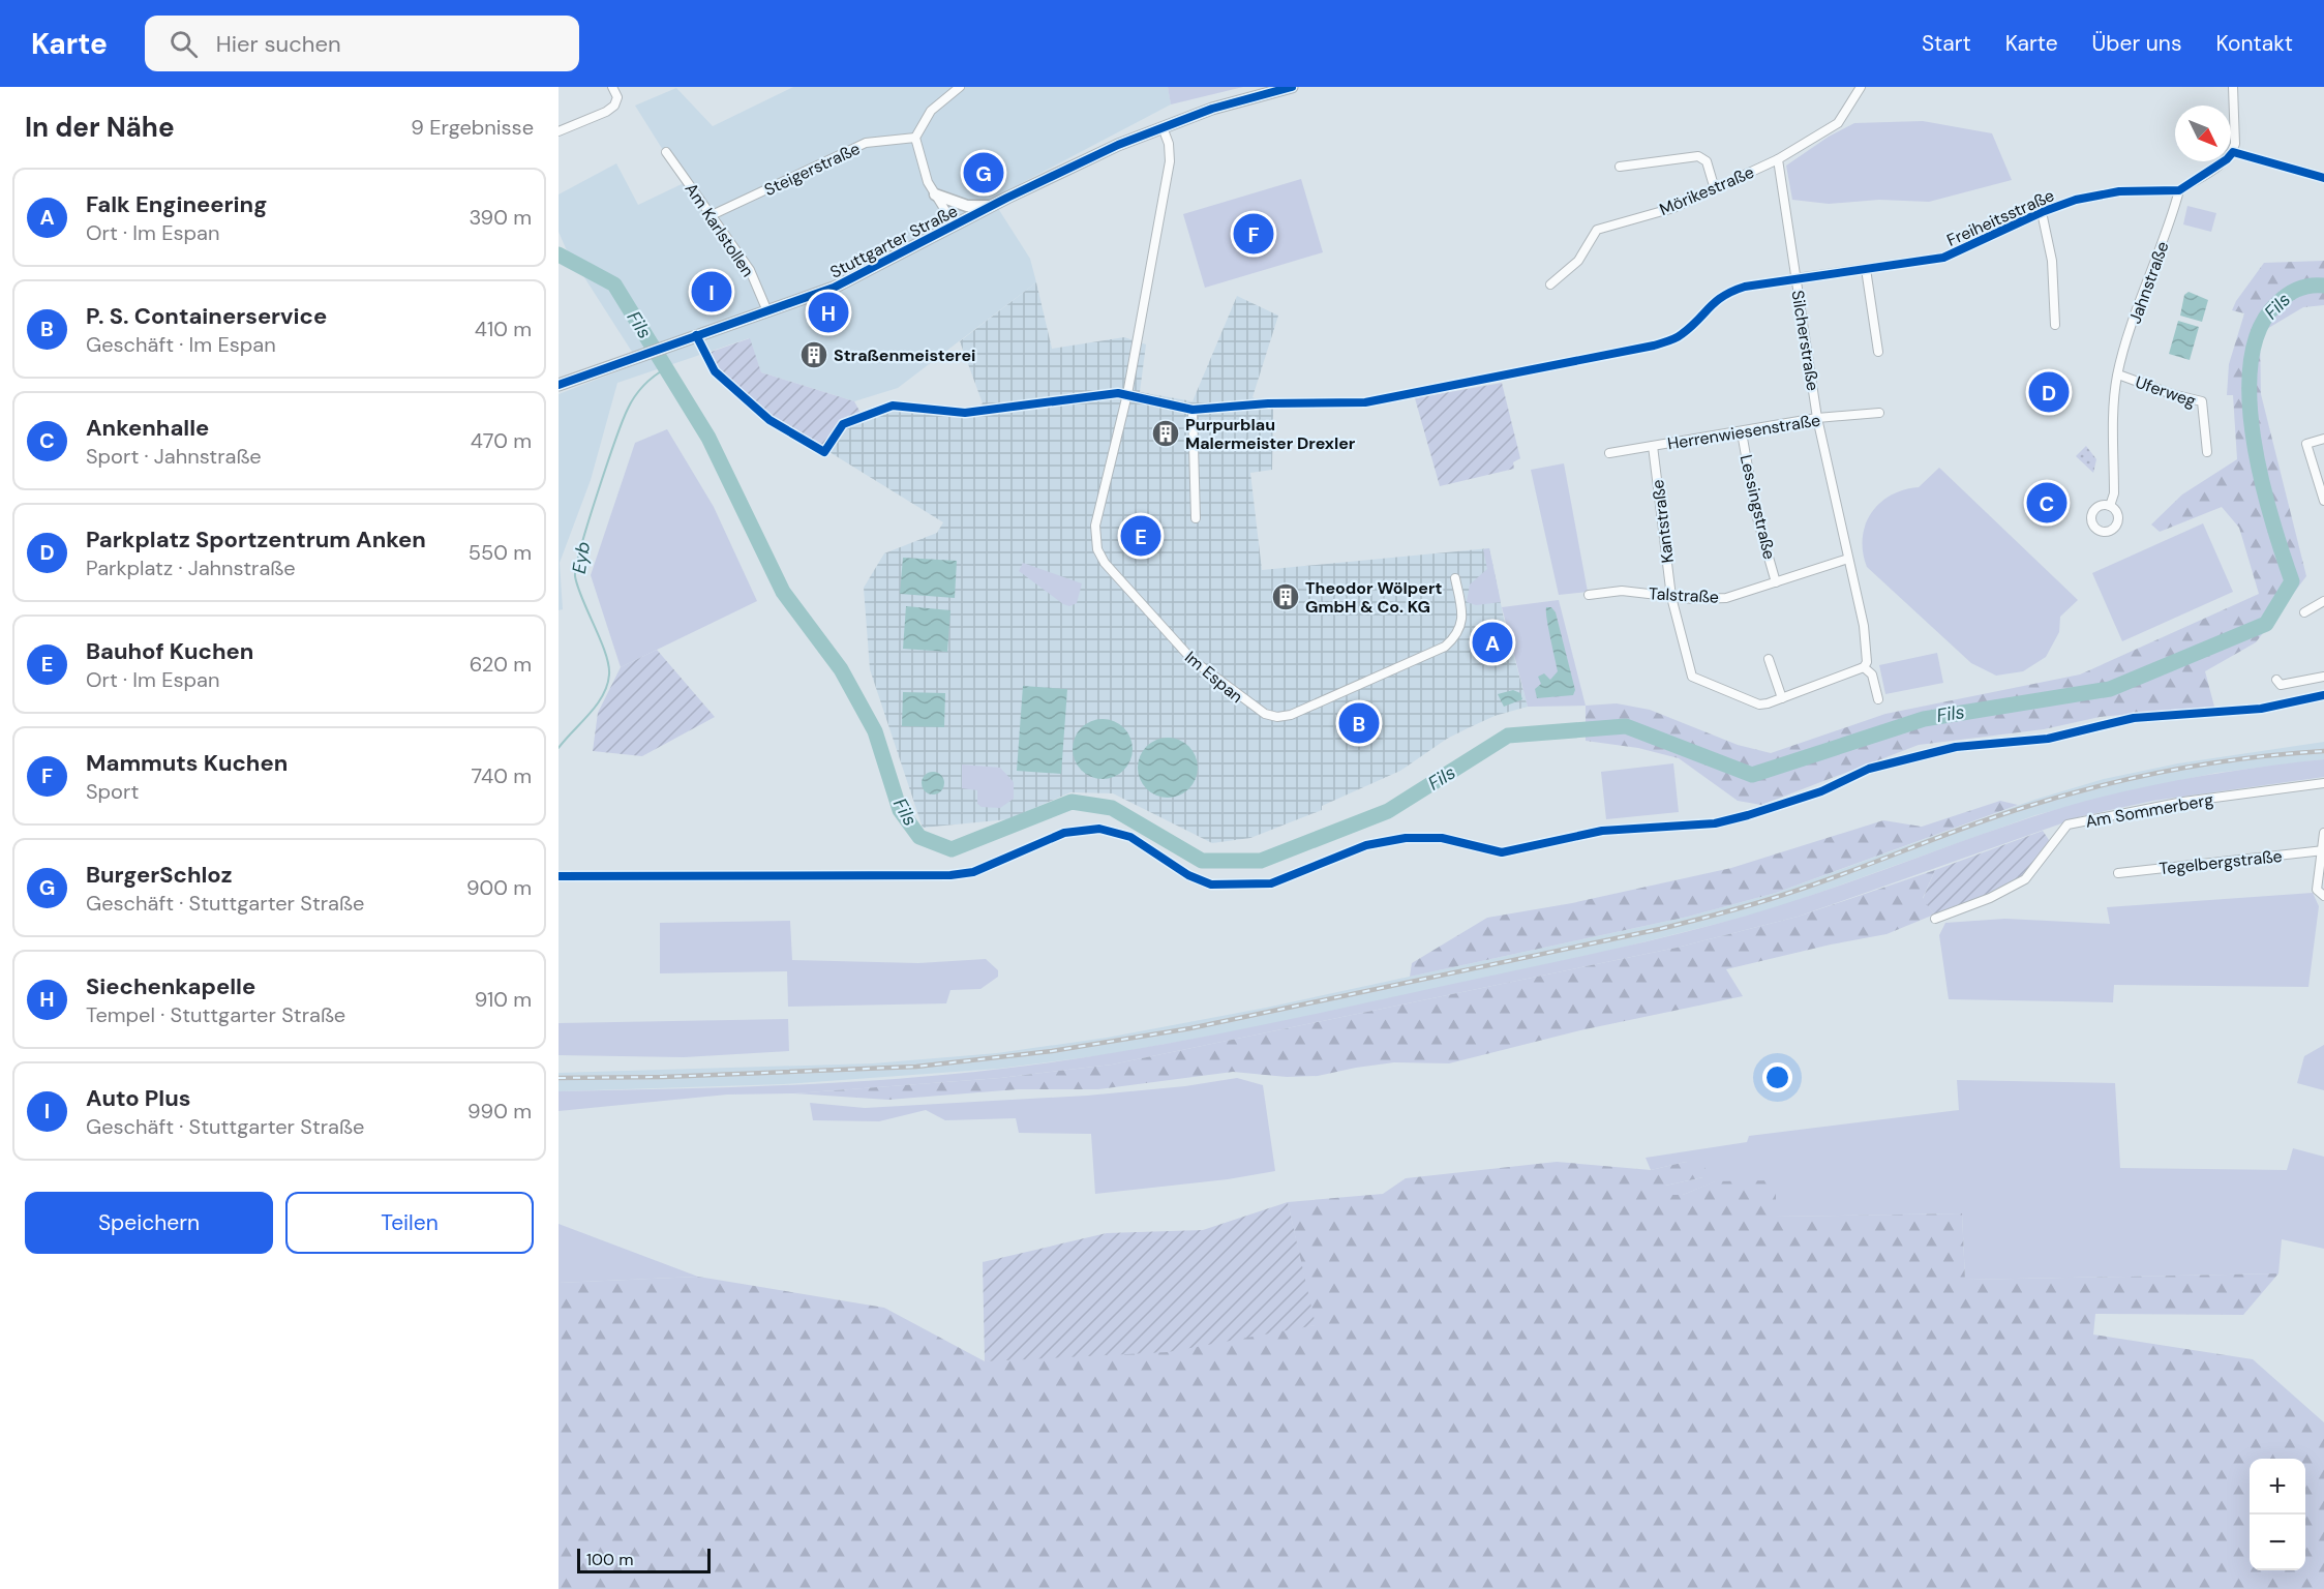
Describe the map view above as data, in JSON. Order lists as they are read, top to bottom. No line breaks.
{"streets":{"main road":["Stuttgarter Straße"],"street":["Steigerstraße","Mörikestraße","Freiheitsstraße","Am Karlstollen","Jahnstraße","Silcherstraße","Uferweg","Herrenwiesenstraße","Lessingstraße","Kantstraße","Talstraße","Im Espan","Am Sommerberg","Tegelbergstraße"]},"crossings":[["Steigerstraße","Am Karlstollen"],["Mörikestraße","Silcherstraße"],["Freiheitsstraße","Jahnstraße"],["Freiheitsstraße","Silcherstraße"],["Am Karlstollen","Stuttgarter Straße"],["Stuttgarter Straße","Im Espan"],["Jahnstraße","Uferweg"],["Silcherstraße","Herrenwiesenstraße"],["Silcherstraße","Talstraße"],["Herrenwiesenstraße","Lessingstraße"],["Herrenwiesenstraße","Kantstraße"],["Lessingstraße","Talstraße"],["Kantstraße","Talstraße"]],"water":["Fils","Eyb"],"places":{"building":["Straßenmeisterei","Purpurblau Malermeister Drexler","Theodor Wölpert GmbH & Co. KG"]},"scale_bar":"100 m","north":"bottom right","page":{"header":"Karte","search":"Hier suchen","nav":["Start","Karte","Über uns","Kontakt"],"heading":["In der Nähe","9 Ergebnisse"],"pins":["G","F","I","H","D","C","E","A","B"],"list":[{"mark":"A","name":"Falk Engineering","note":"Ort · Im Espan","value":"390 m"},{"mark":"B","name":"P. S. Containerservice","note":"Geschäft · Im Espan","value":"410 m"},{"mark":"C","name":"Ankenhalle","note":"Sport · Jahnstraße","value":"470 m"},{"mark":"D","name":"Parkplatz Sportzentrum Anken","note":"Parkplatz · Jahnstraße","value":"550 m"},{"mark":"E","name":"Bauhof Kuchen","note":"Ort · Im Espan","value":"620 m"},{"mark":"F","name":"Mammuts Kuchen","note":"Sport","value":"740 m"},{"mark":"G","name":"BurgerSchloz","note":"Geschäft · Stuttgarter Straße","value":"900 m"},{"mark":"H","name":"Siechenkapelle","note":"Tempel · Stuttgarter Straße","value":"910 m"},{"mark":"I","name":"Auto Plus","note":"Geschäft · Stuttgarter Straße","value":"990 m"}],"buttons":["Speichern","Teilen"],"map_buttons":["+","−"],"scale":"100 m"}}
